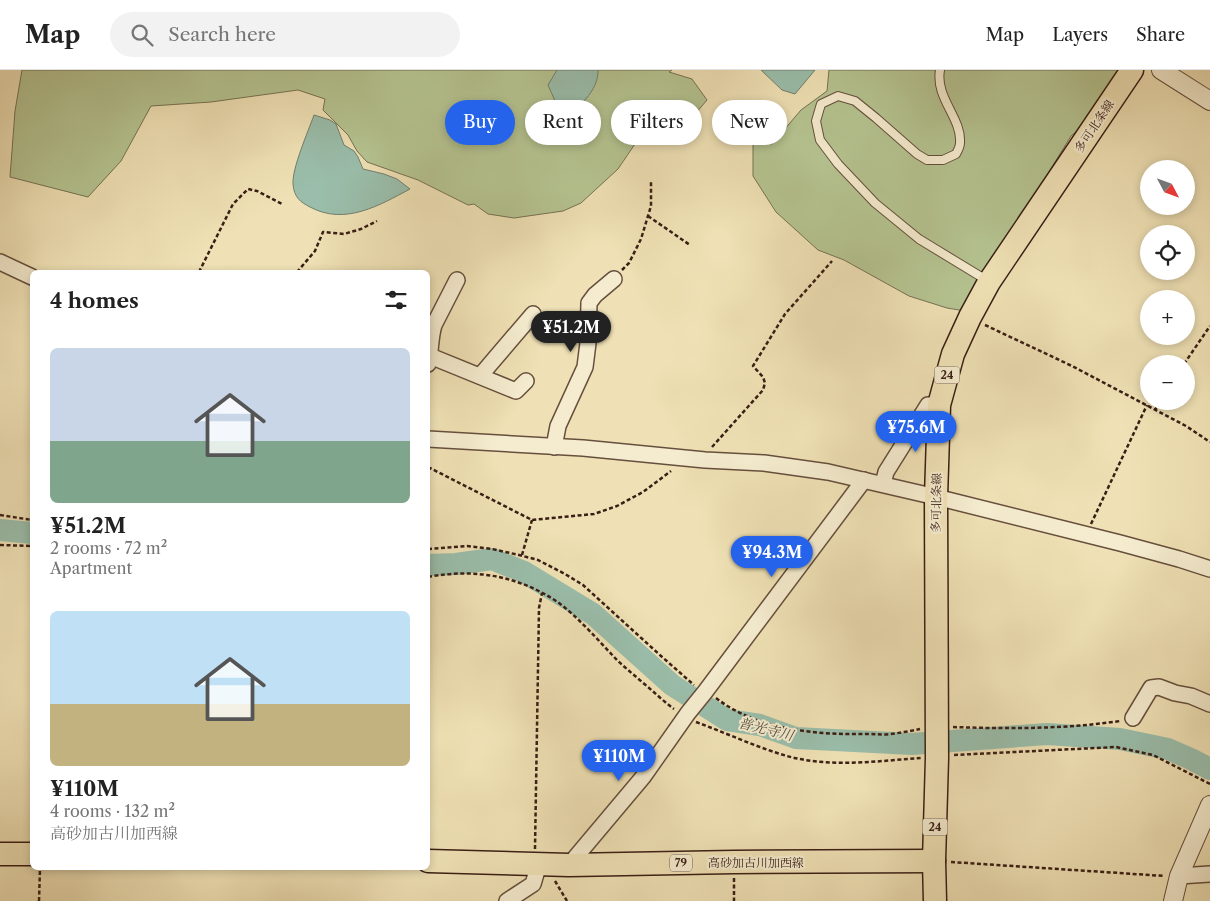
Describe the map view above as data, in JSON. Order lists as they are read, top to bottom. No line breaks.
{"streets":{"main road":["多可北条線","24","高砂加古川加西線","79"]},"crossings":[["多可北条線","高砂加古川加西線"]],"water":["普光寺川"],"north":"bottom right","page":{"header":"Map","search":"Search here","nav":["Map","Layers","Share"],"chip":["Buy","Rent","Filters","New"],"map_buttons":["+","−"],"heading":"4 homes","price":["¥51.2M","¥75.6M","¥94.3M","¥110M"],"list":[{"name":"¥51.2M","note":"2 rooms · 72 m² · Apartment"},{"name":"¥110M","note":"4 rooms · 132 m² · 高砂加古川加西線"}]}}
